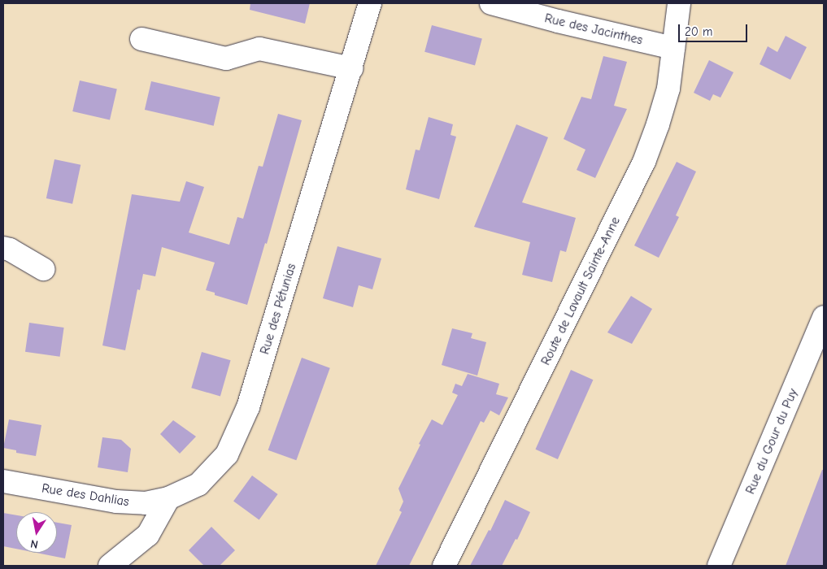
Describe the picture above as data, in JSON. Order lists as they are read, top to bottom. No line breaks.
{"streets":{"street":["Rue des Jacinthes","Route de Lavault Sainte-Anne","Rue des Pétunias","Rue du Gour du Puy","Rue des Dahlias"]},"crossings":[["Rue des Jacinthes","Route de Lavault Sainte-Anne"],["Rue des Pétunias","Rue des Dahlias"]],"scale_bar":"20 m","north":"bottom"}
